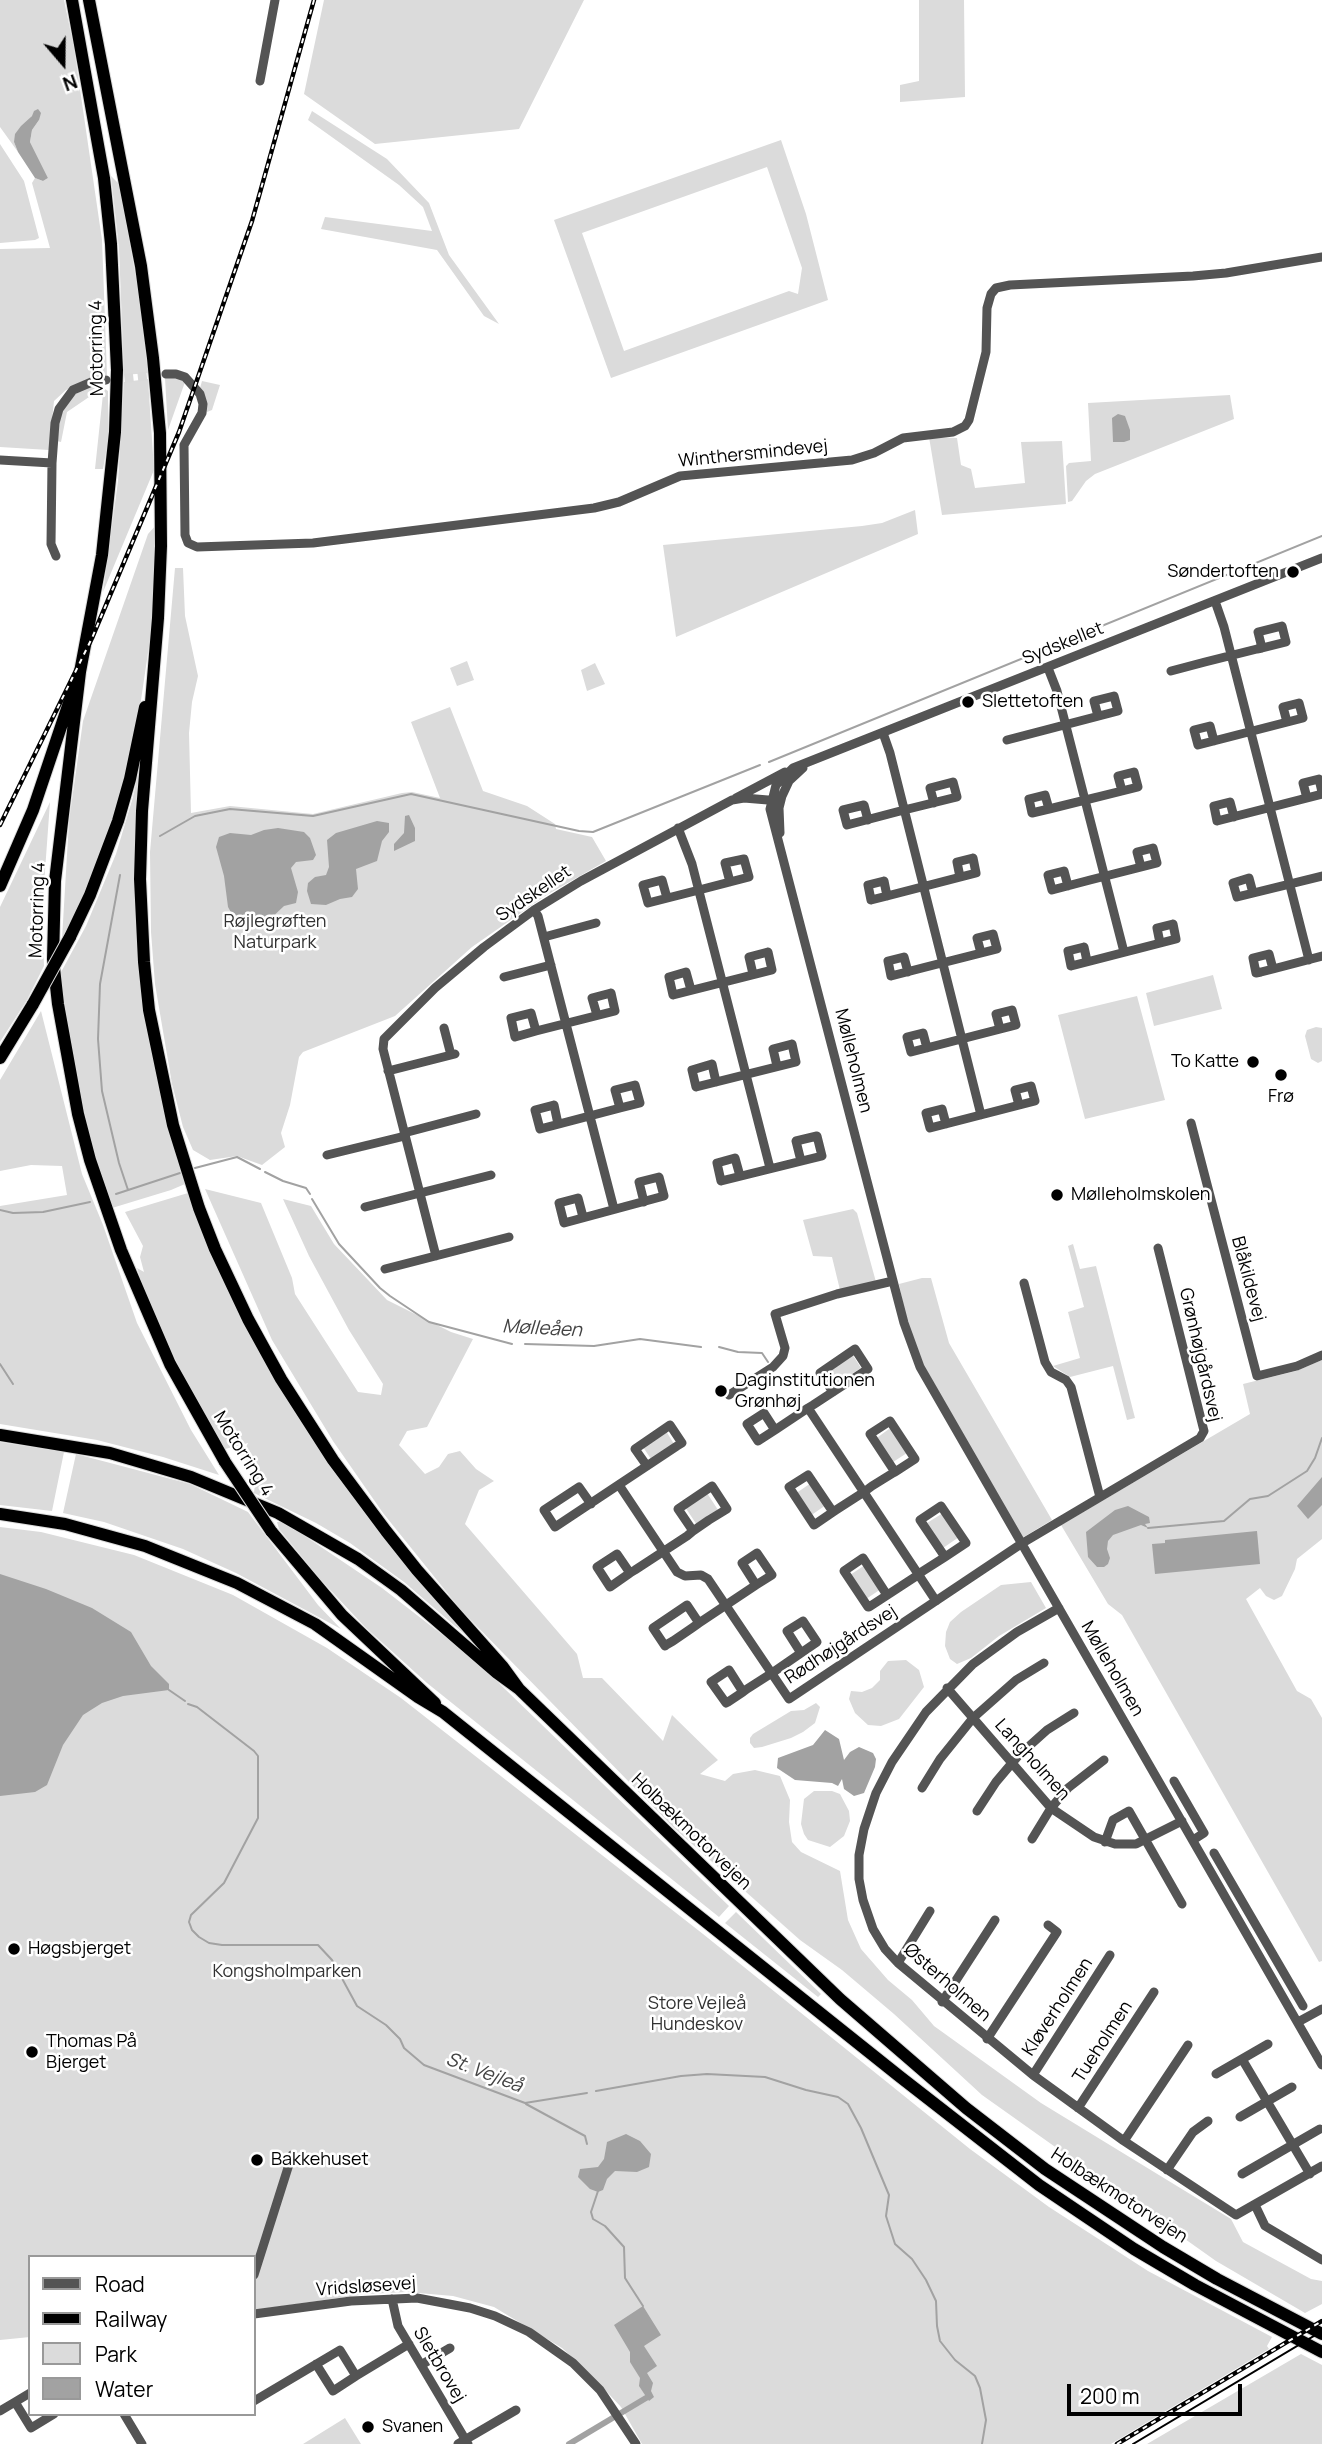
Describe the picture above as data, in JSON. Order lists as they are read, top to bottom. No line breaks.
{"streets":{"highway":["Motorring 4","Holbækmotorvejen"],"street":["Winthersmindevej","Sydskellet","Mølleholmen","Blåkildevej","Grønhøjgårdsvej","Rødhøjgårdsvej","Langholmen","Østerholmen","Kløverholmen","Tueholmen","Vridsløsevej","Sletbrovej"]},"crossings":[["Motorring 4","Holbækmotorvejen"],["Sydskellet","Mølleholmen"],["Mølleholmen","Grønhøjgårdsvej"],["Mølleholmen","Rødhøjgårdsvej"],["Mølleholmen","Langholmen"],["Mølleholmen","Østerholmen"],["Grønhøjgårdsvej","Rødhøjgårdsvej"],["Langholmen","Østerholmen"],["Østerholmen","Kløverholmen"],["Østerholmen","Tueholmen"],["Vridsløsevej","Sletbrovej"]],"water":["Mølleåen","St. Vejleå"],"parks":["Røjlegrøften Naturpark","Kongsholmparken","Store Vejleå Hundeskov"],"places":["Søndertoften","Slettetoften","To Katte","Frø","Mølleholmskolen","Daginstitutionen Grønhøj","Høgsbjerget","Thomas På Bjerget","Bakkehuset","Svanen"],"legend":["Road","Railway","Park","Water"],"scale_bar":"200 m","north":"bottom"}
